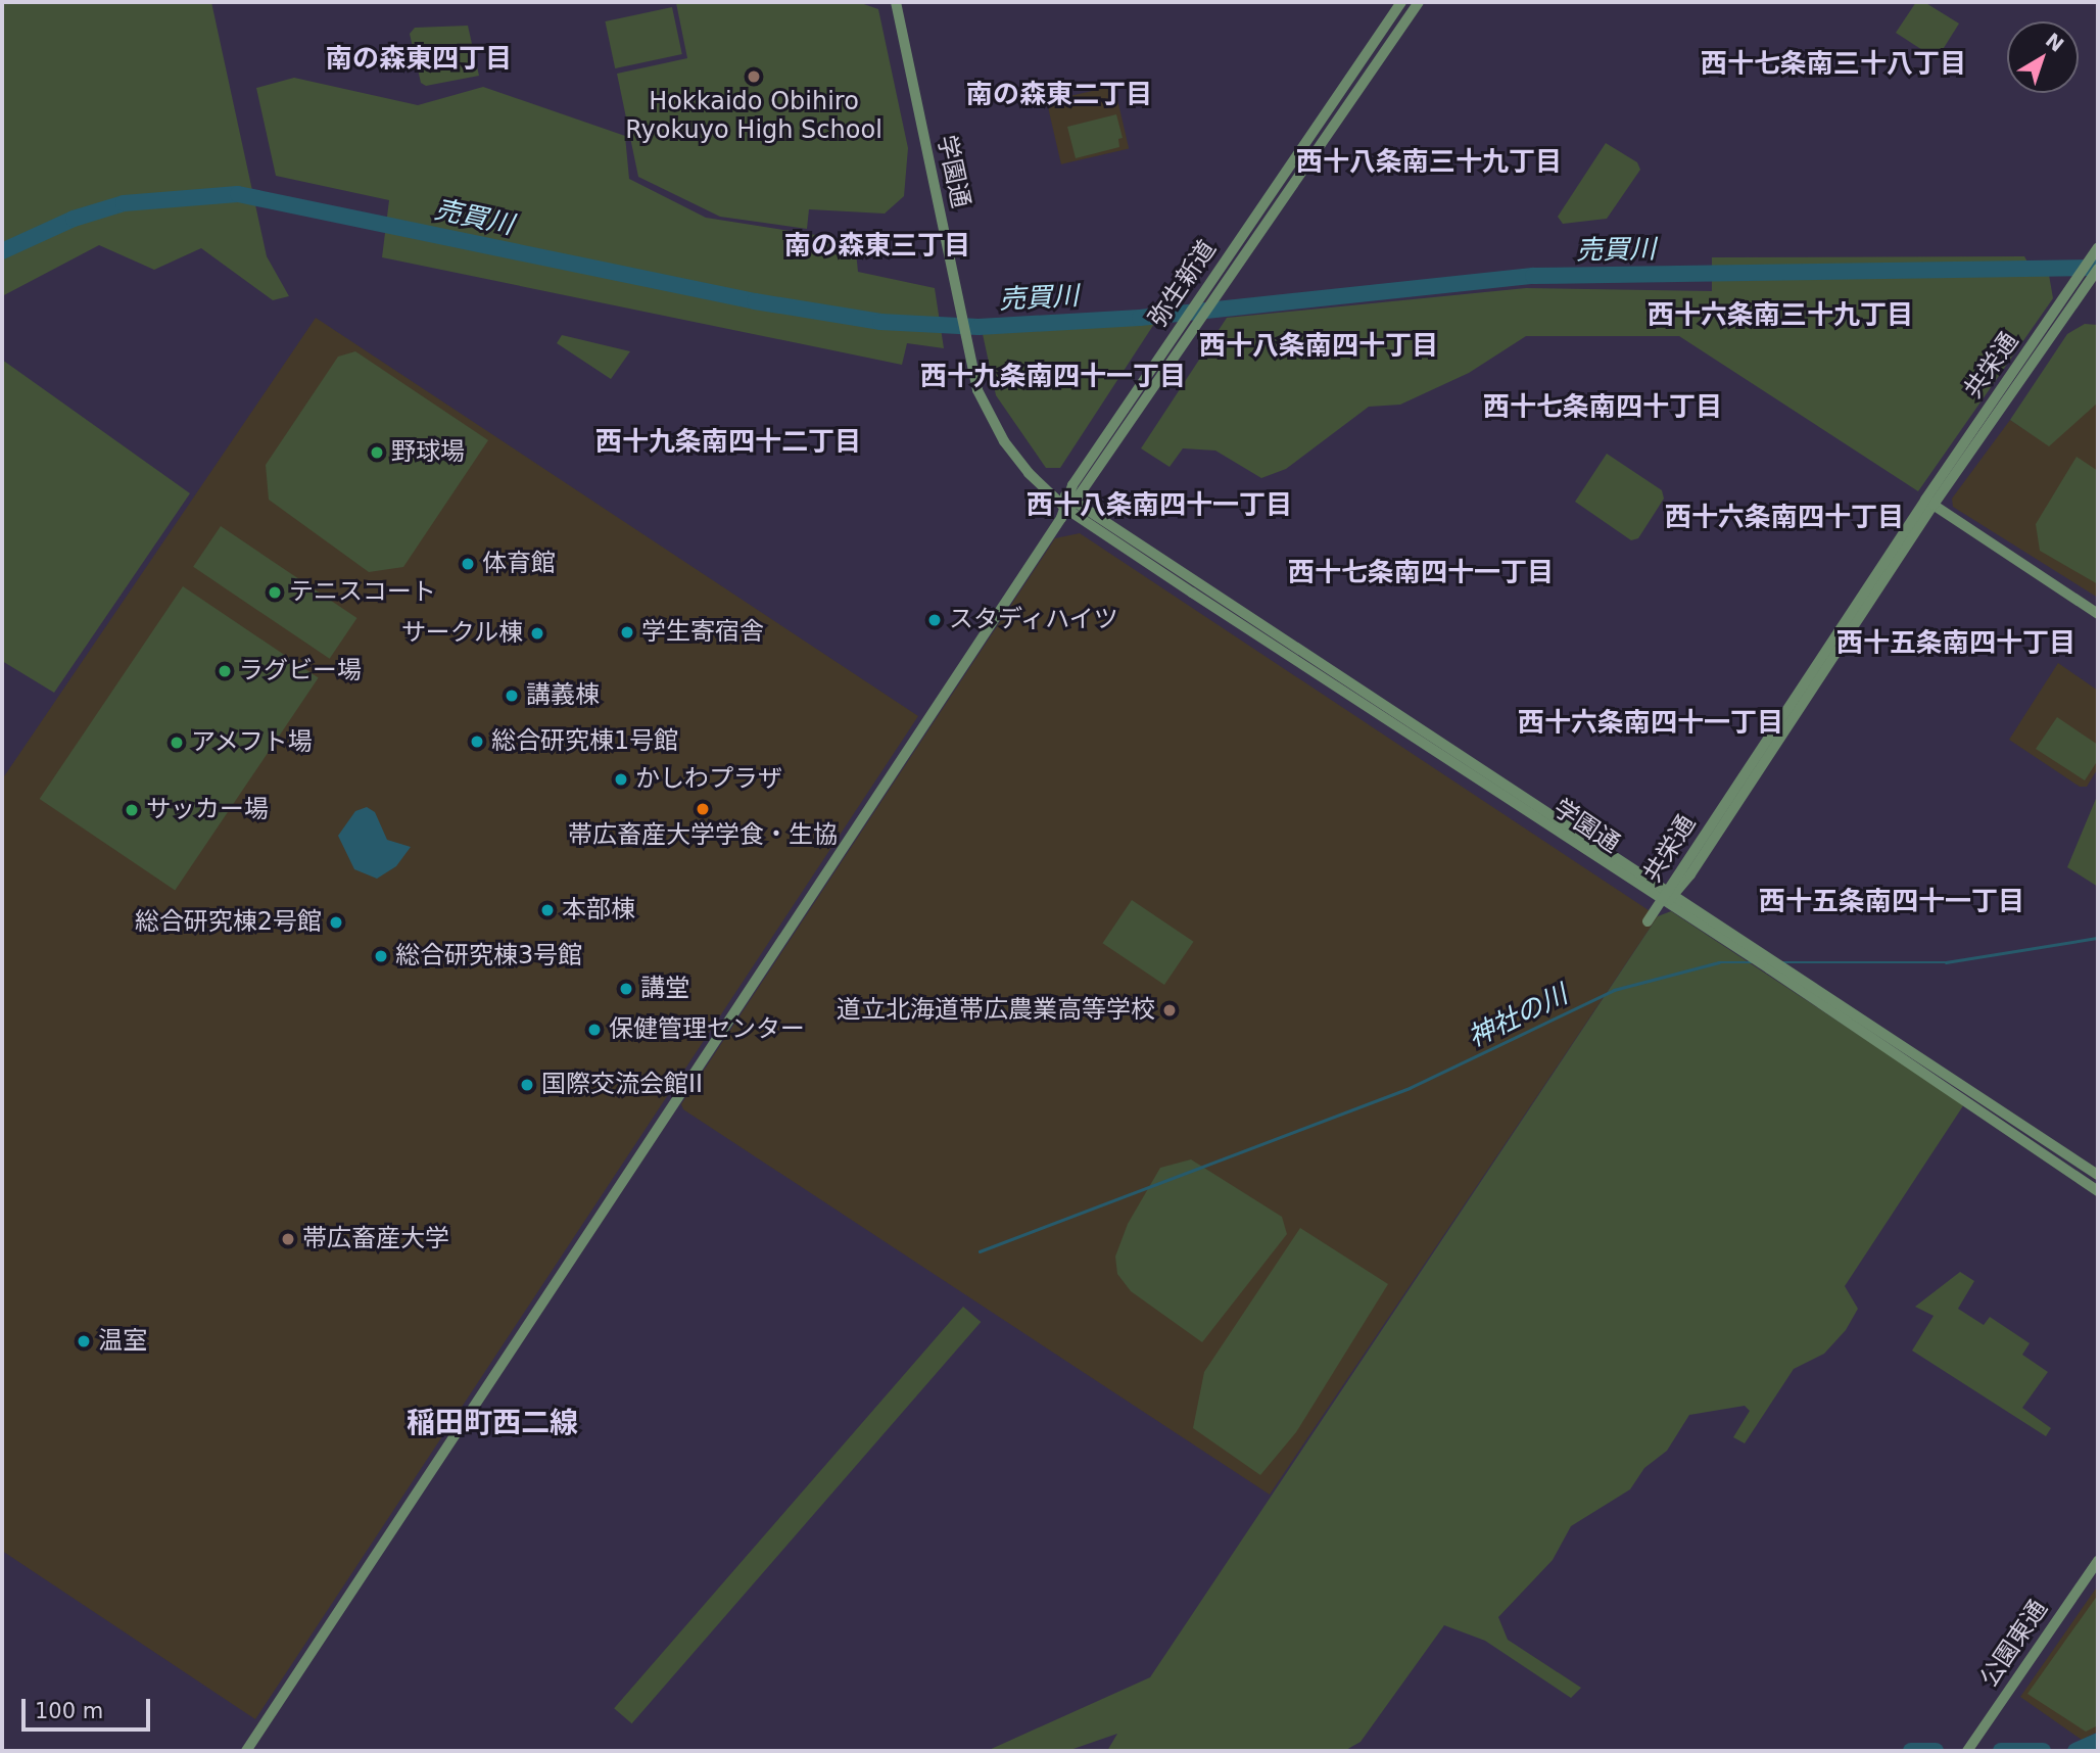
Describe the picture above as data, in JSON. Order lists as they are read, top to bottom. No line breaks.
{"streets":{"street":["学園通","弥生新道","共栄通","公園東通"]},"crossings":[["学園通","弥生新道"],["学園通","共栄通"]],"districts":["南の森東四丁目","西十七条南三十八丁目","南の森東二丁目","西十八条南三十九丁目","南の森東三丁目","西十六条南三十九丁目","西十八条南四十丁目","西十九条南四十一丁目","西十七条南四十丁目","西十九条南四十二丁目","西十八条南四十一丁目","西十六条南四十丁目","西十七条南四十一丁目","西十五条南四十丁目","西十六条南四十一丁目","西十五条南四十一丁目","稲田町西二線"],"water":["売買川","神社の川"],"places":["Hokkaido Obihiro Ryokuyo High School","野球場","体育館","テニスコート","スタディハイツ","学生寄宿舎","サークル棟","ラグビー場","講義棟","総合研究棟1号館","アメフト場","かしわプラザ","帯広畜産大学学食・生協","サッカー場","本部棟","総合研究棟2号館","総合研究棟3号館","講堂","道立北海道帯広農業高等学校","保健管理センター","国際交流会館II","帯広畜産大学","温室"],"scale_bar":"100 m","north":"top right"}
